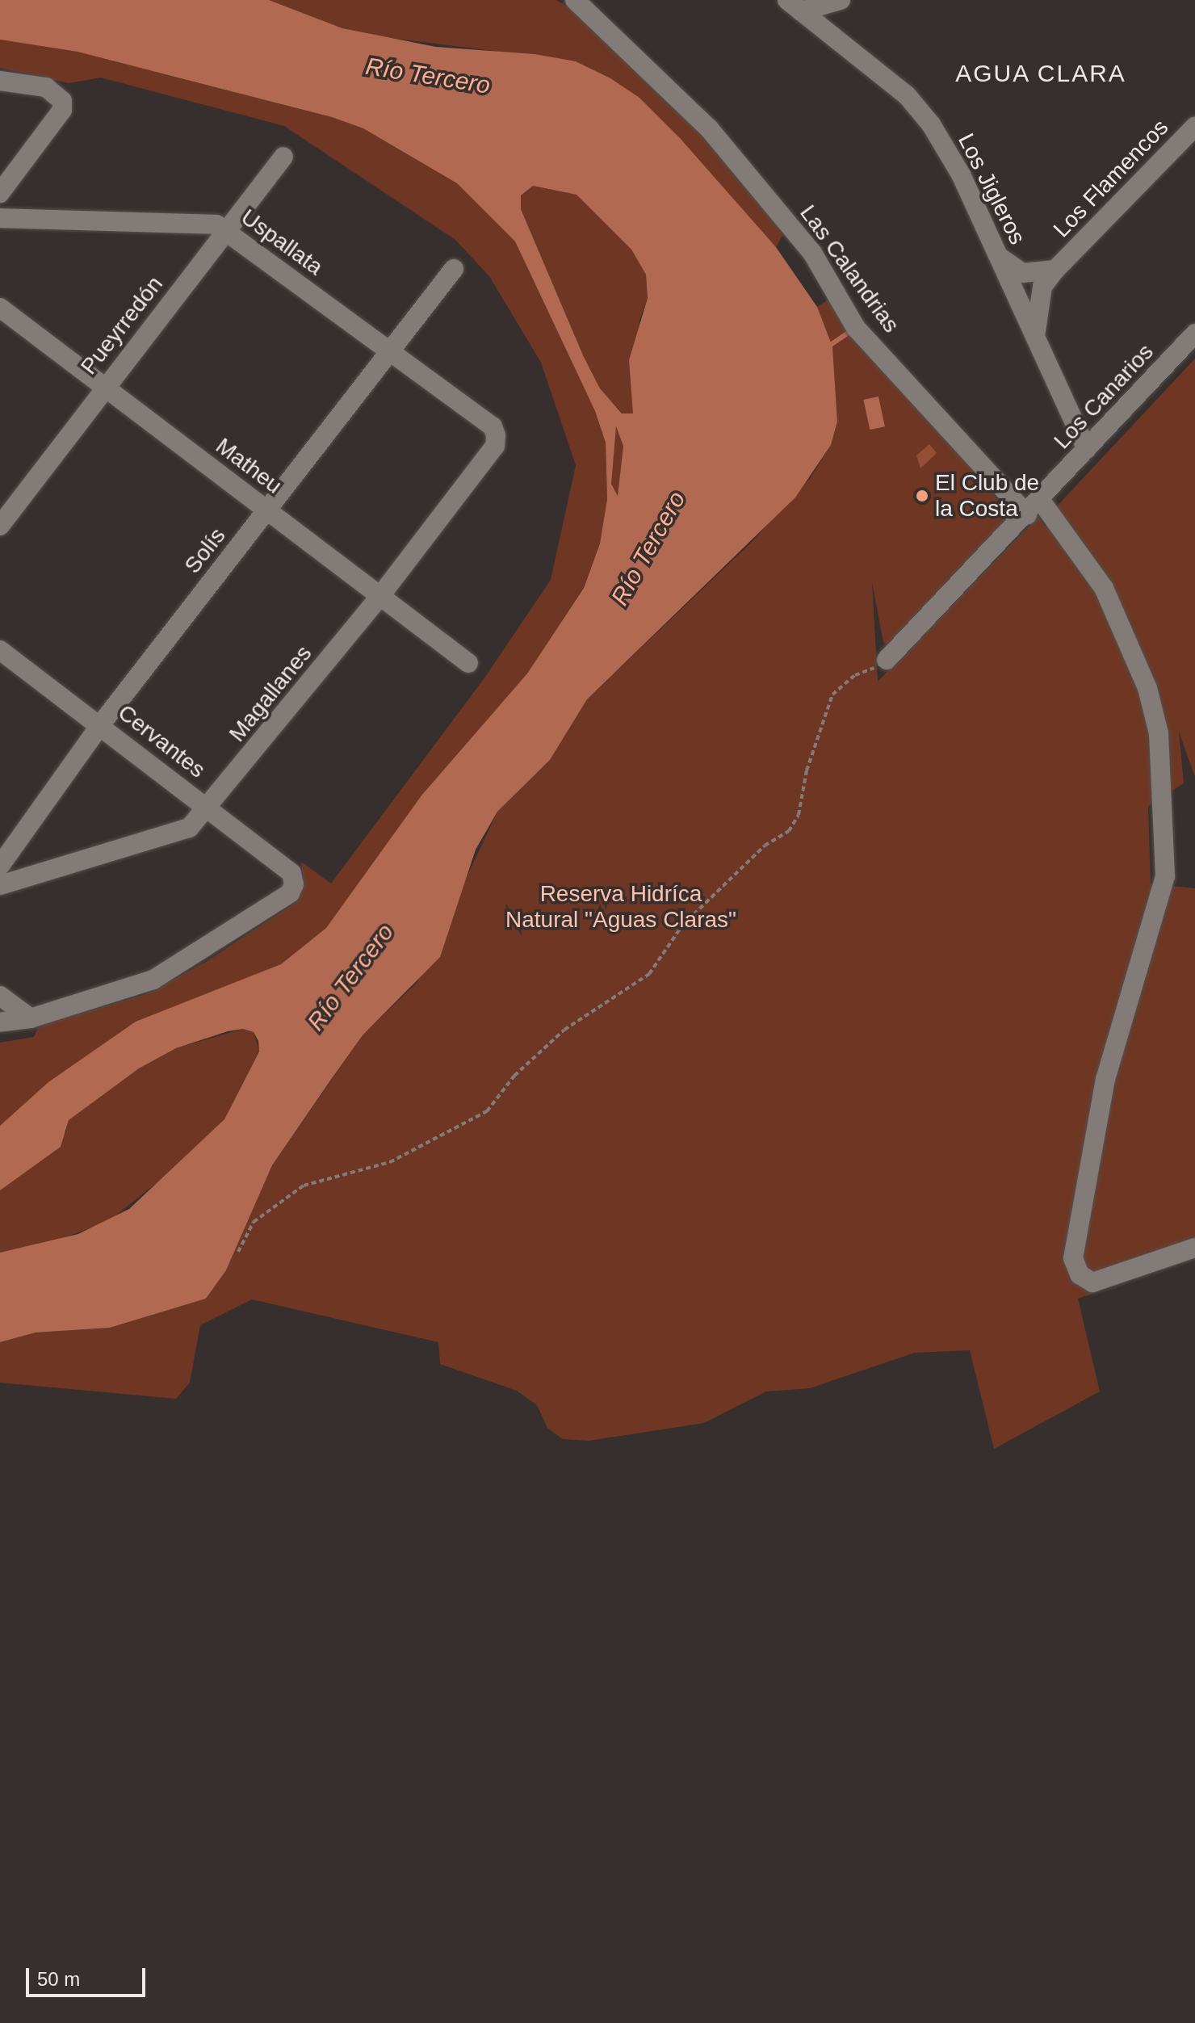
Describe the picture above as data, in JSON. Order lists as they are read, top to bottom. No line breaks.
{"streets":{"street":["Los Flamencos","Los Jigleros","Uspallata","Las Calandrias","Pueyrredón","Los Canarios","Matheu","Solís","Magallanes","Cervantes"]},"crossings":[["Los Flamencos","Los Jigleros"],["Los Jigleros","Los Canarios"],["Uspallata","Pueyrredón"],["Uspallata","Solís"],["Uspallata","Magallanes"],["Las Calandrias","Los Canarios"],["Pueyrredón","Matheu"],["Matheu","Solís"],["Matheu","Magallanes"],["Solís","Cervantes"],["Magallanes","Cervantes"]],"districts":["AGUA CLARA"],"water":["Río Tercero"],"parks":["Reserva Hidríca Natural \"Aguas Claras\""],"places":["El Club de la Costa"],"scale_bar":"50 m"}
